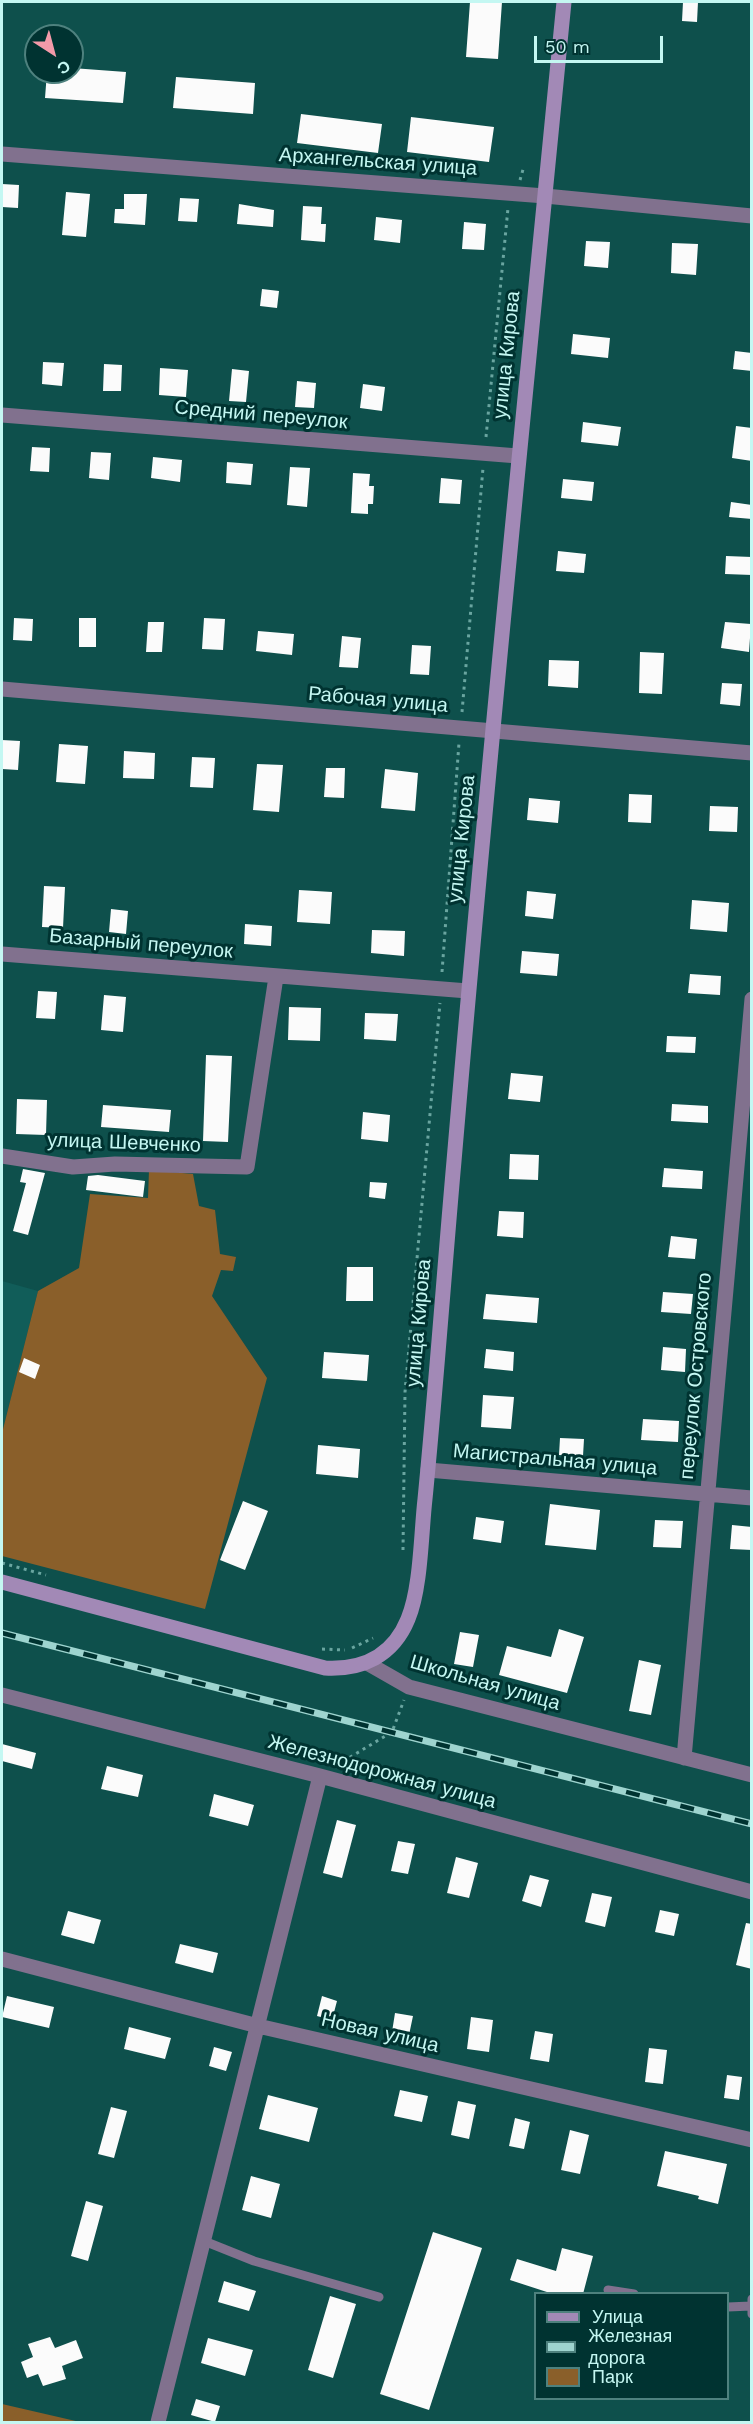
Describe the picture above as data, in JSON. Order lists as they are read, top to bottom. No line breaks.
{"streets":{"main road":["улица Кирова"],"street":["Архангельская улица","Средний переулок","Рабочая улица","Базарный переулок","улица Шевченко","переулок Островского","Магистральная улица","Школьная улица","Железнодорожная улица","Новая улица"]},"crossings":[["Архангельская улица","улица Кирова"],["улица Кирова","Средний переулок"],["улица Кирова","Рабочая улица"],["улица Кирова","Базарный переулок"],["улица Кирова","Магистральная улица"],["улица Кирова","Школьная улица"],["Базарный переулок","улица Шевченко"],["переулок Островского","Магистральная улица"],["переулок Островского","Школьная улица"]],"legend":["Улица","Железная дорога","Парк"],"scale_bar":"50 m","north":"bottom right"}
